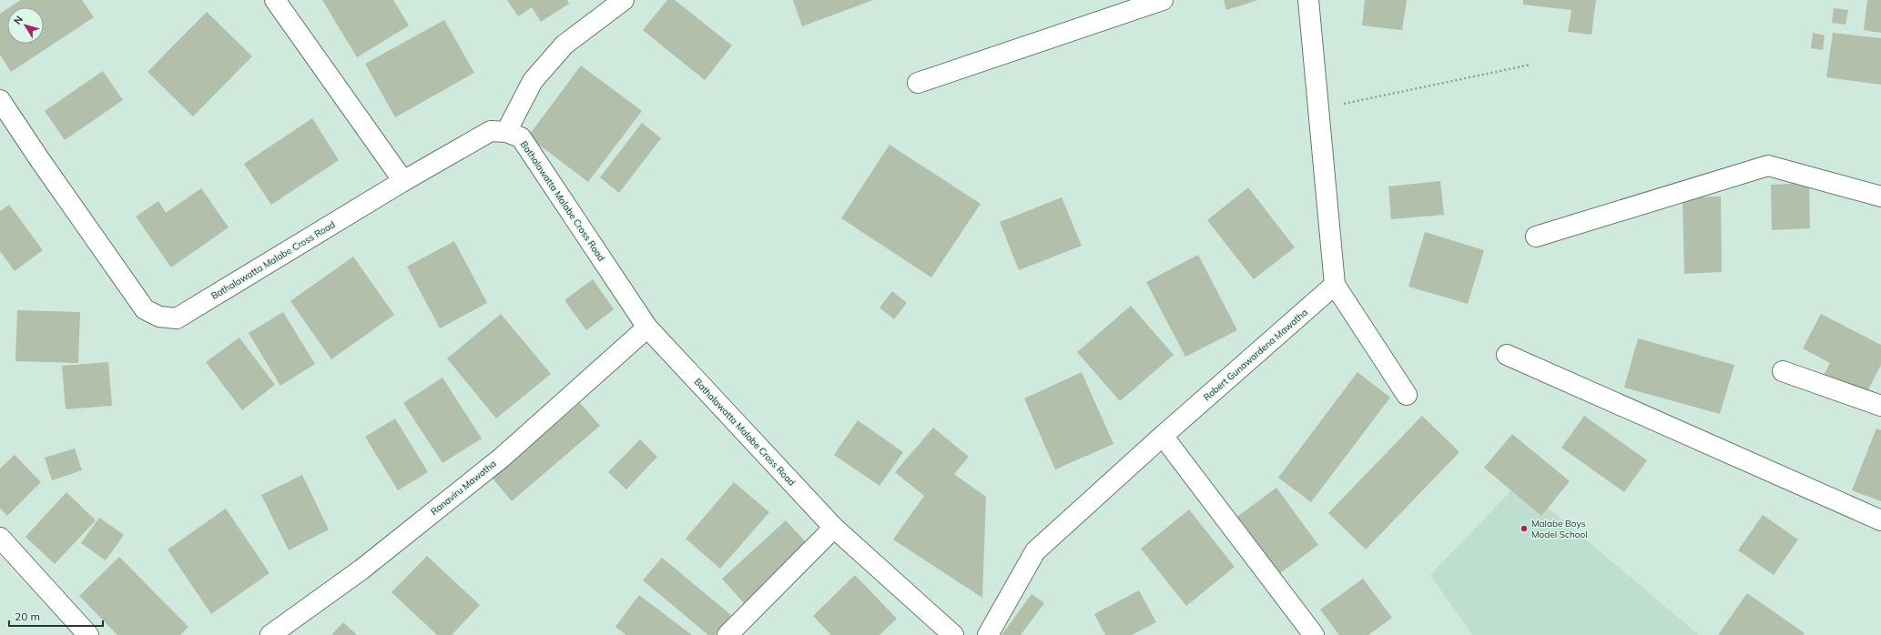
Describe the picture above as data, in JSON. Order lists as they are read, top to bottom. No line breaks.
{"streets":{"street":["Bathalawatta Malabe Cross Road","Robert Gunawardena Mawatha","Ranaviru Mawatha"]},"crossings":[["Bathalawatta Malabe Cross Road","Ranaviru Mawatha"]],"places":["Malabe Boys Model School"],"scale_bar":"20 m","north":"top left"}
